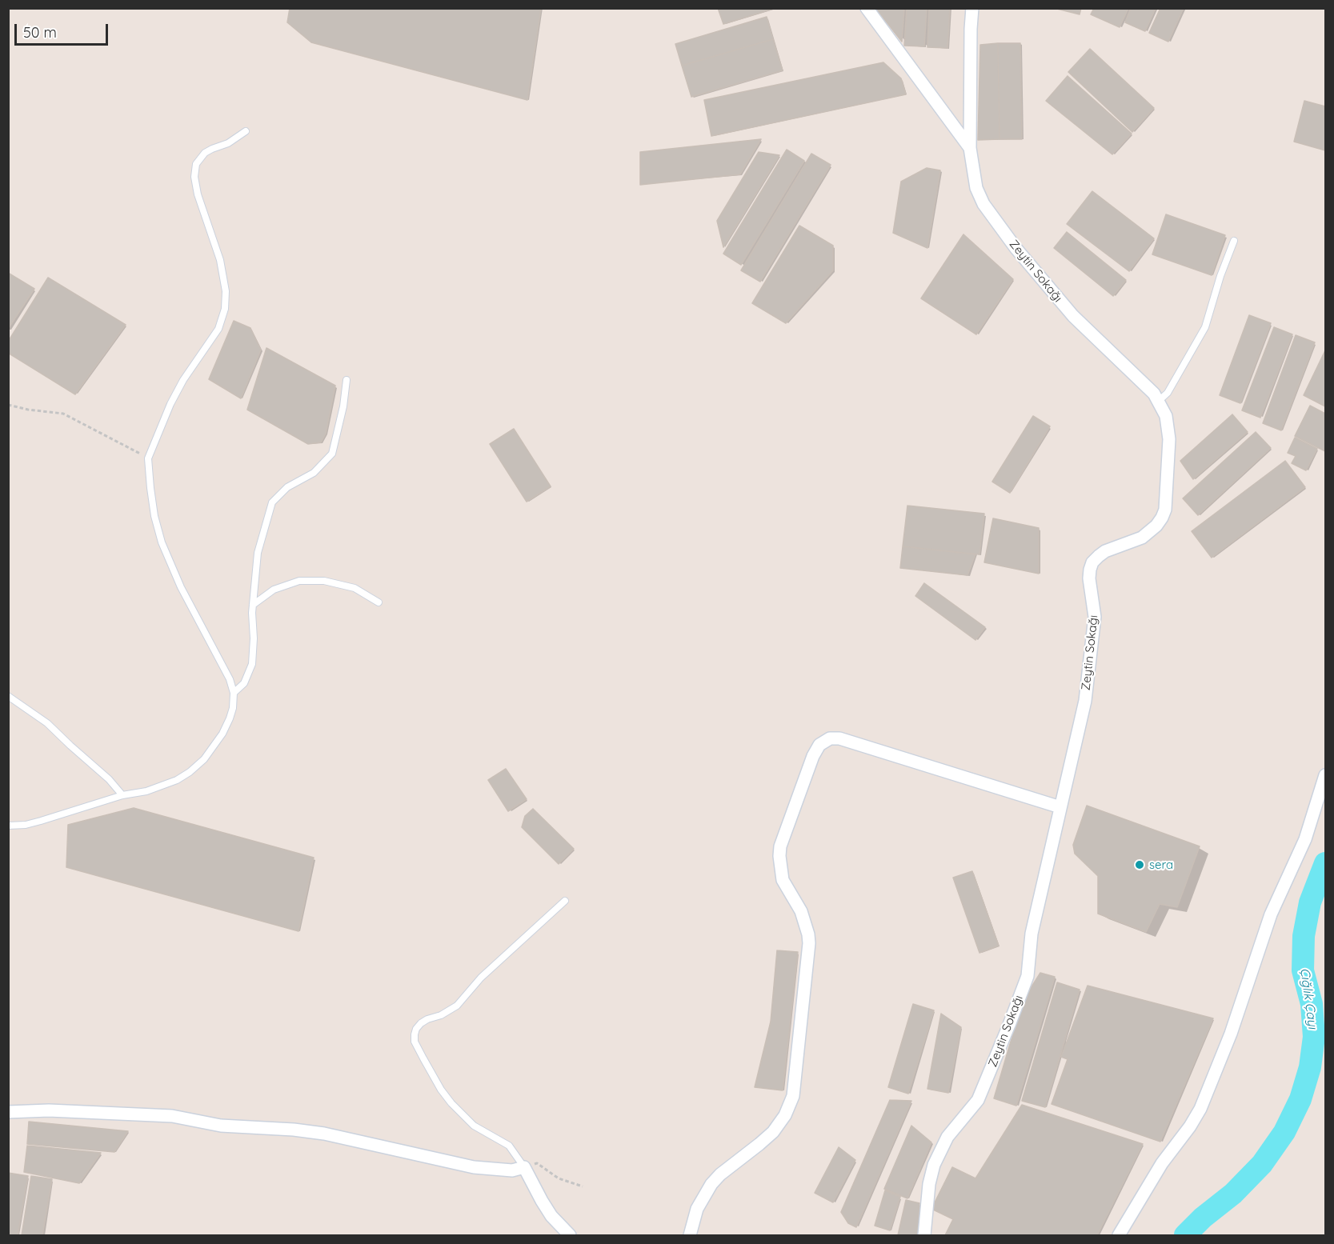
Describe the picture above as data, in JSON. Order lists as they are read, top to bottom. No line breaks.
{"streets":{"street":["Zeytin Sokağı"]},"water":["Çığlık Çayı"],"places":["sera"],"scale_bar":"50 m"}
